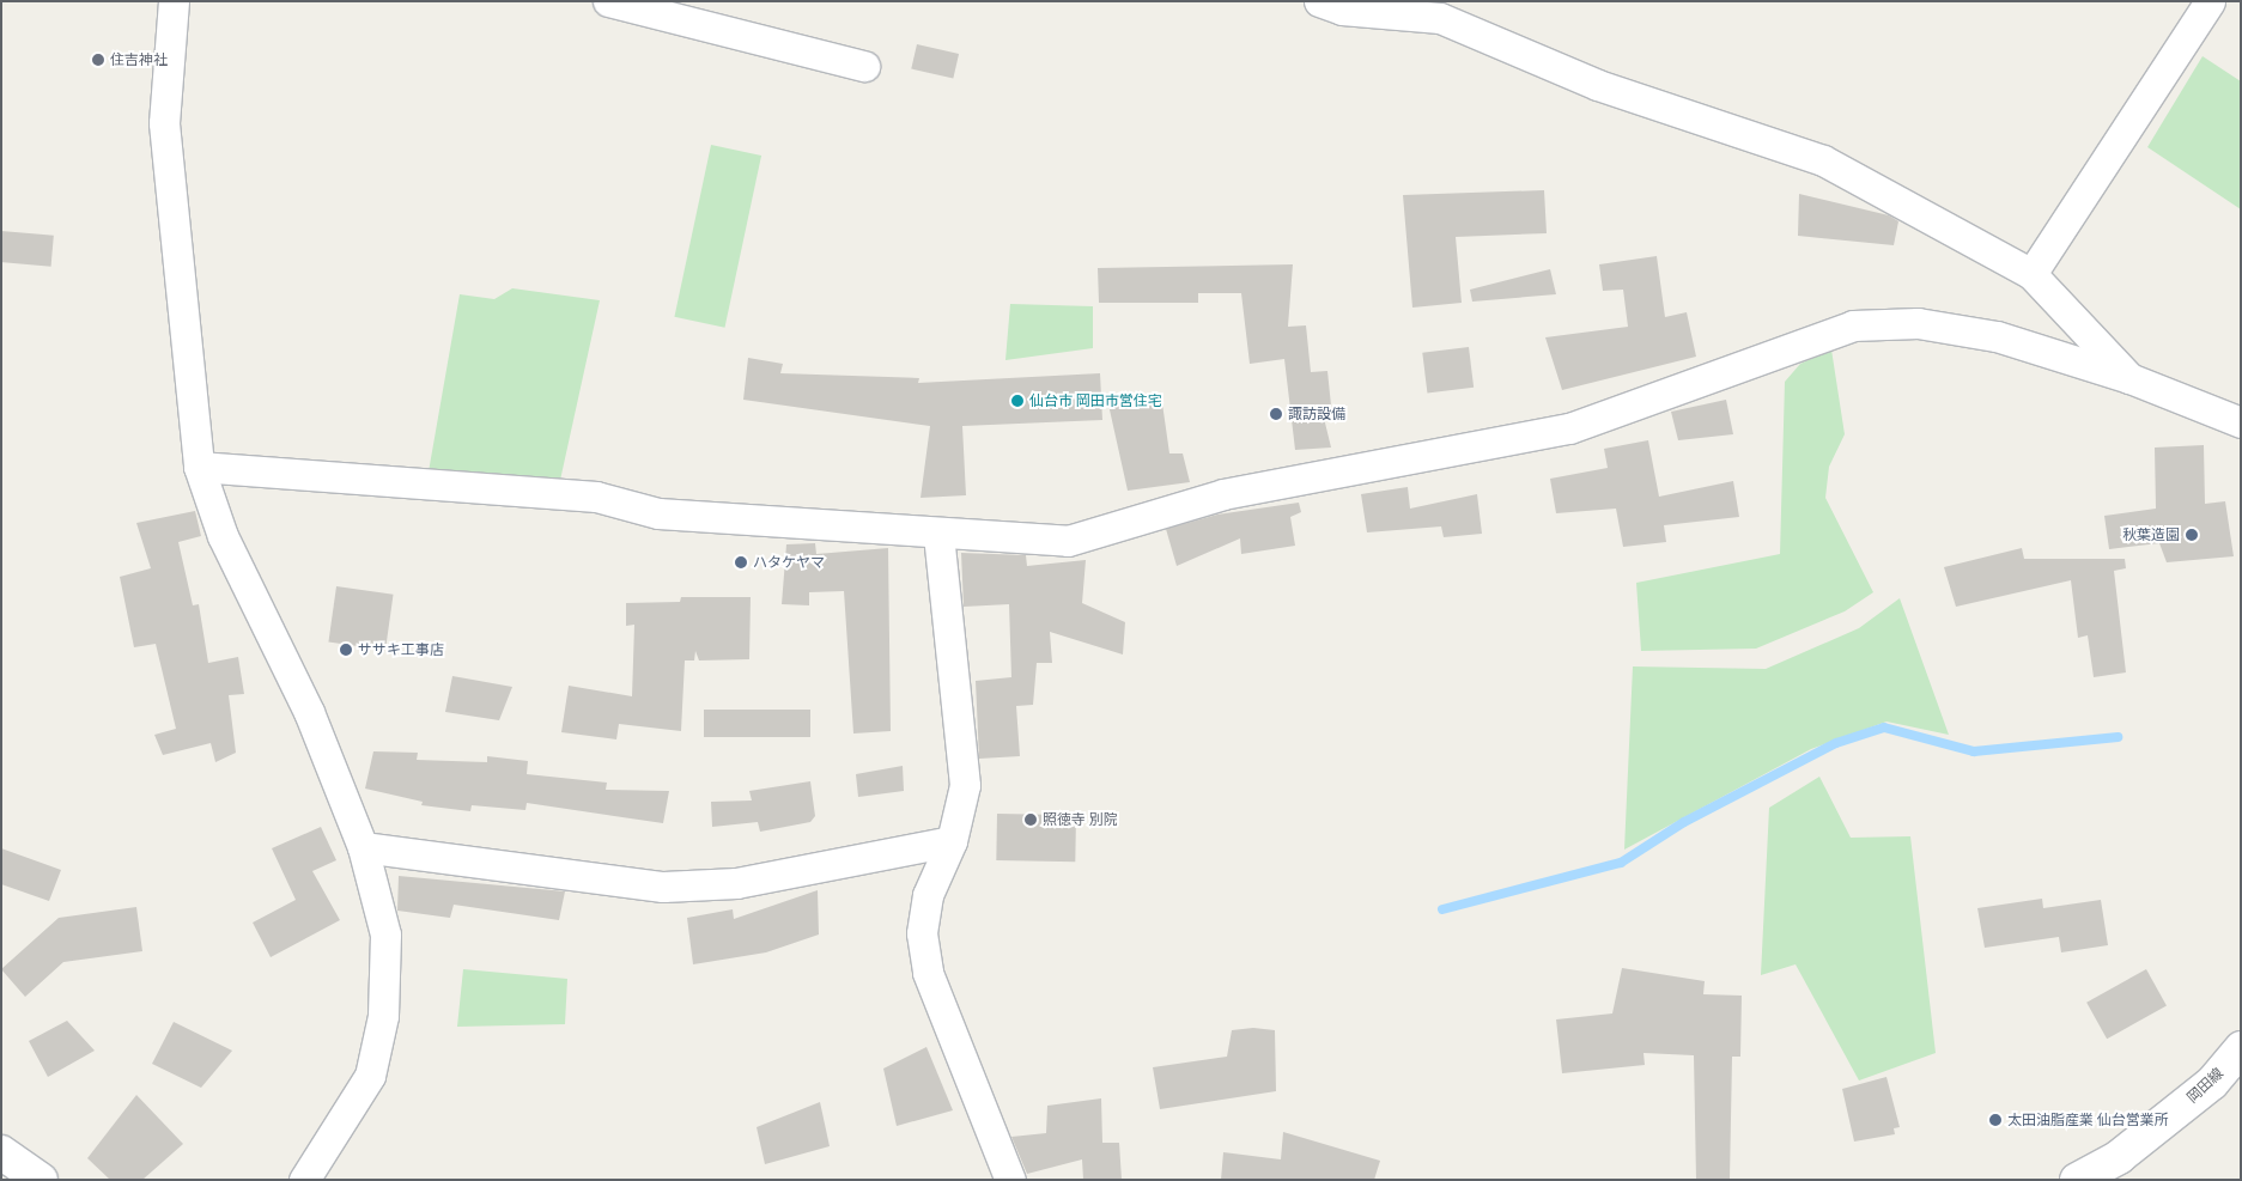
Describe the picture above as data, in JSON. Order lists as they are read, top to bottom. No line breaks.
{"streets":{"street":["岡田線"]},"places":["住吉神社","仙台市 岡田市営住宅","諏訪設備","秋葉造園","ハタケヤマ","ササキ工事店","照徳寺 別院","太田油脂産業 仙台営業所"]}
